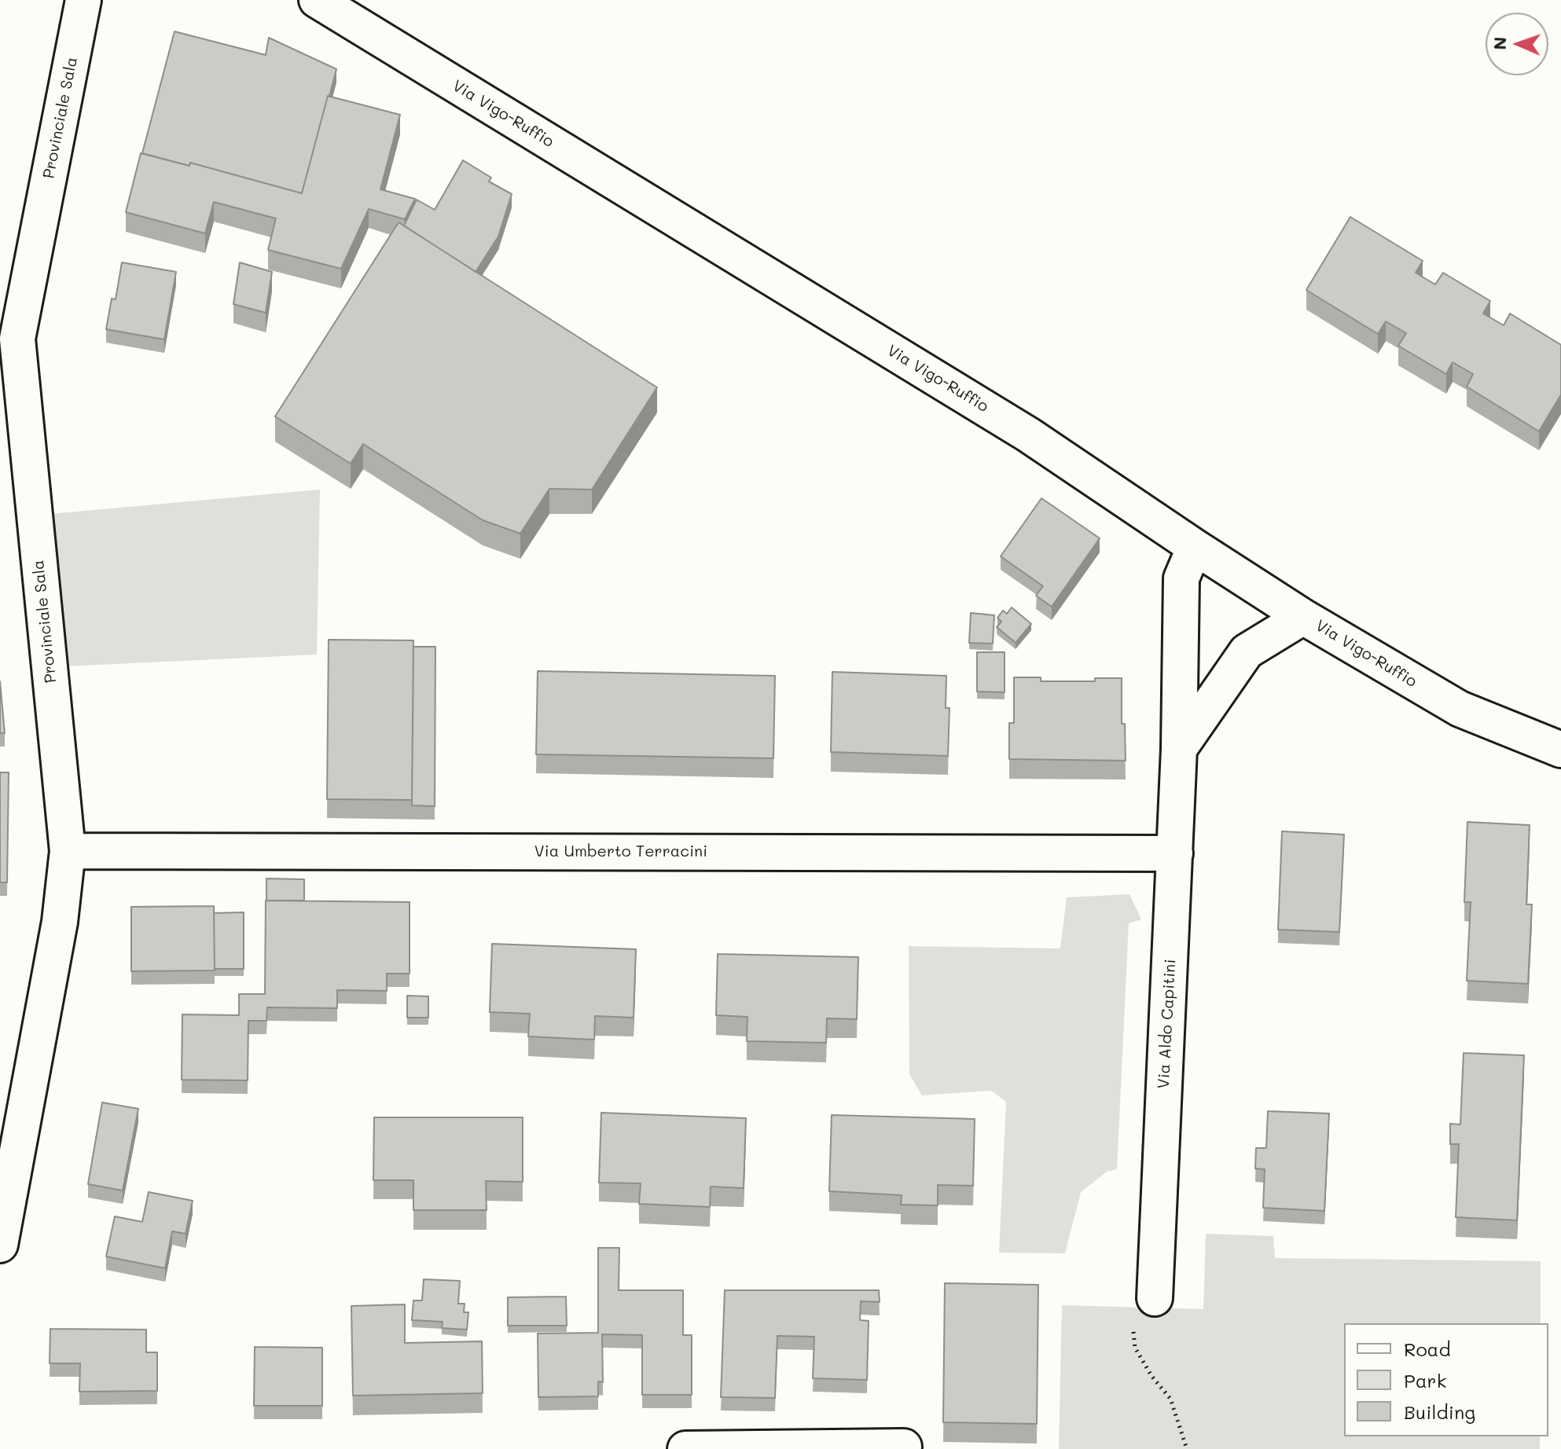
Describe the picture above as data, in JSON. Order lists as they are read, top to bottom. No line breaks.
{"streets":{"street":["Via Vigo-Ruffio","Provinciale Sala","Via Umberto Terracini","Via Aldo Capitini"]},"crossings":[["Via Vigo-Ruffio","Via Aldo Capitini"],["Provinciale Sala","Via Umberto Terracini"],["Via Umberto Terracini","Via Aldo Capitini"]],"legend":["Road","Park","Building"],"north":"left"}
